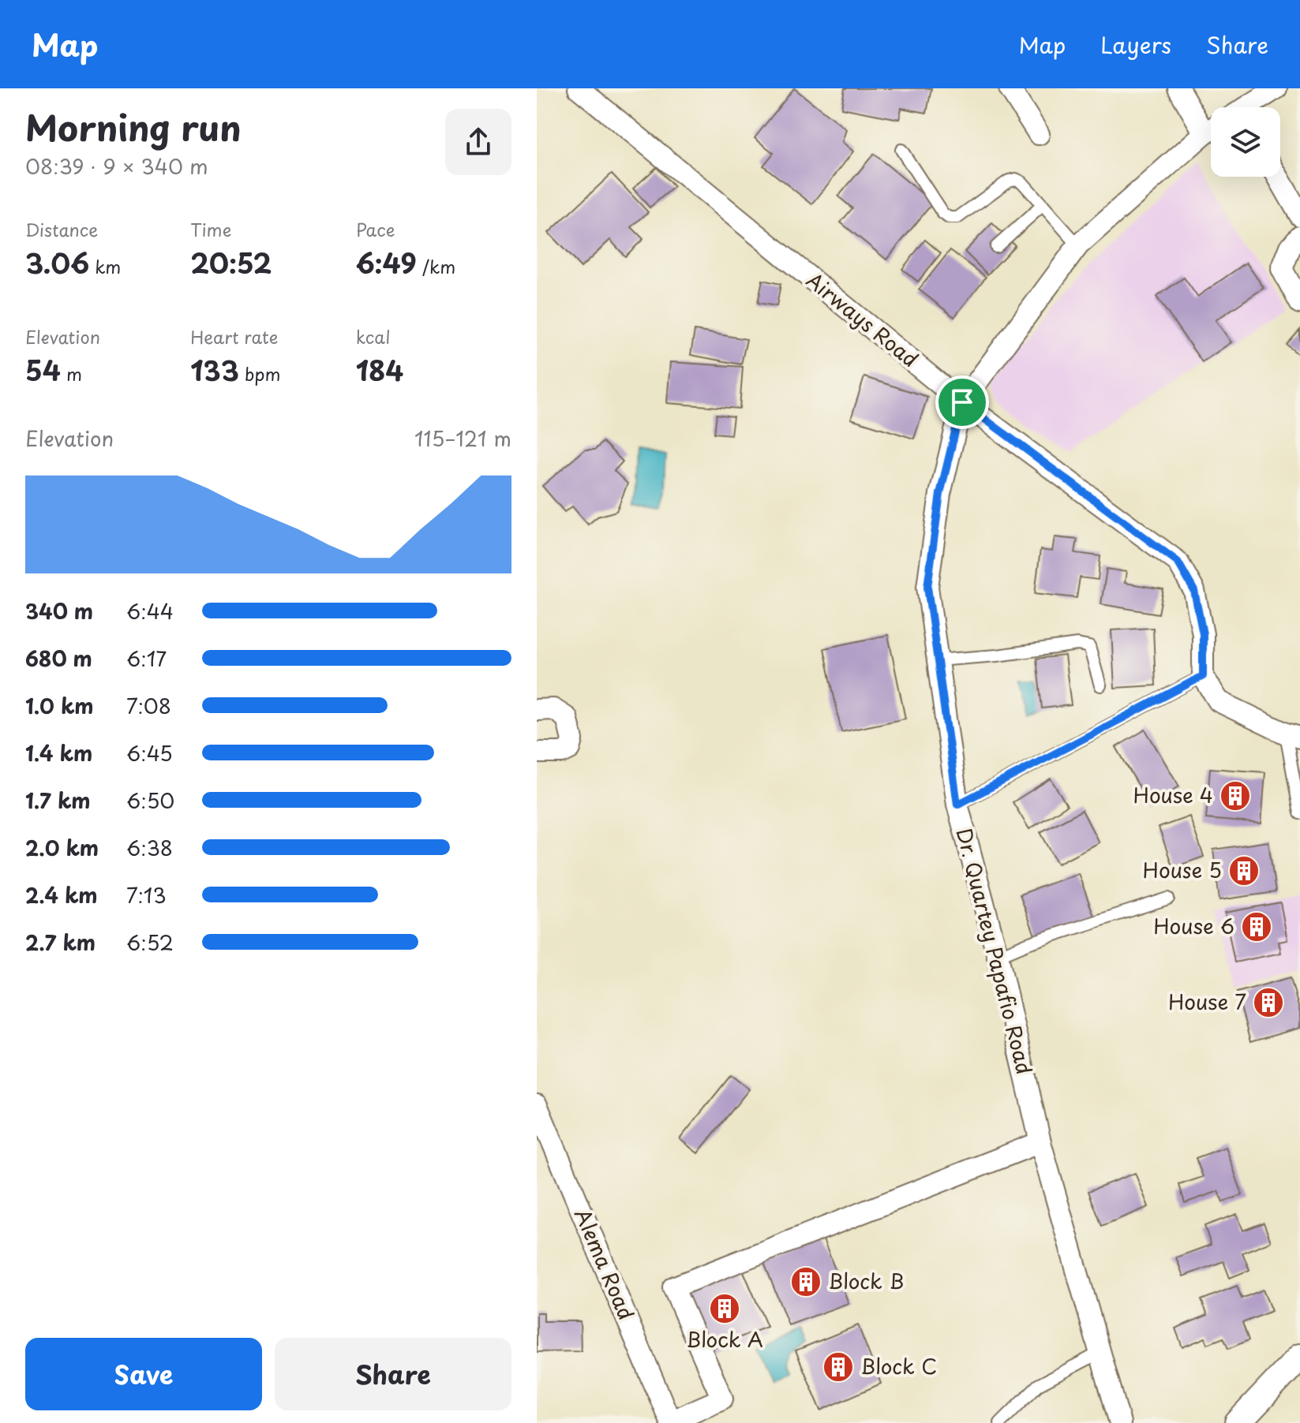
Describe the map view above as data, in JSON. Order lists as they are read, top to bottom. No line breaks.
{"streets":{"street":["Airways Road","Dr. Quartey Papafio Road","Alema Road"]},"crossings":[["Airways Road","Dr. Quartey Papafio Road"]],"places":{"building":["House 4","House 5","House 6","House 7","Block B","Block A","Block C"]},"page":{"header":"Map","nav":["Map","Layers","Share"],"heading":["Morning run","08:39 · 9 × 340 m"],"stats":[["Distance","3.06 km"],["Time","20:52"],["Pace","6:49 /km"],["Elevation","54 m"],["Heart rate","133 bpm"],["kcal","184"]],"chart":["Elevation","115–121 m"],"list":[{"name":"340 m","note":"6:44"},{"name":"680 m","note":"6:17"},{"name":"1.0 km","note":"7:08"},{"name":"1.4 km","note":"6:45"},{"name":"1.7 km","note":"6:50"},{"name":"2.0 km","note":"6:38"},{"name":"2.4 km","note":"7:13"},{"name":"2.7 km","note":"6:52"}],"buttons":["Save","Share"]}}
